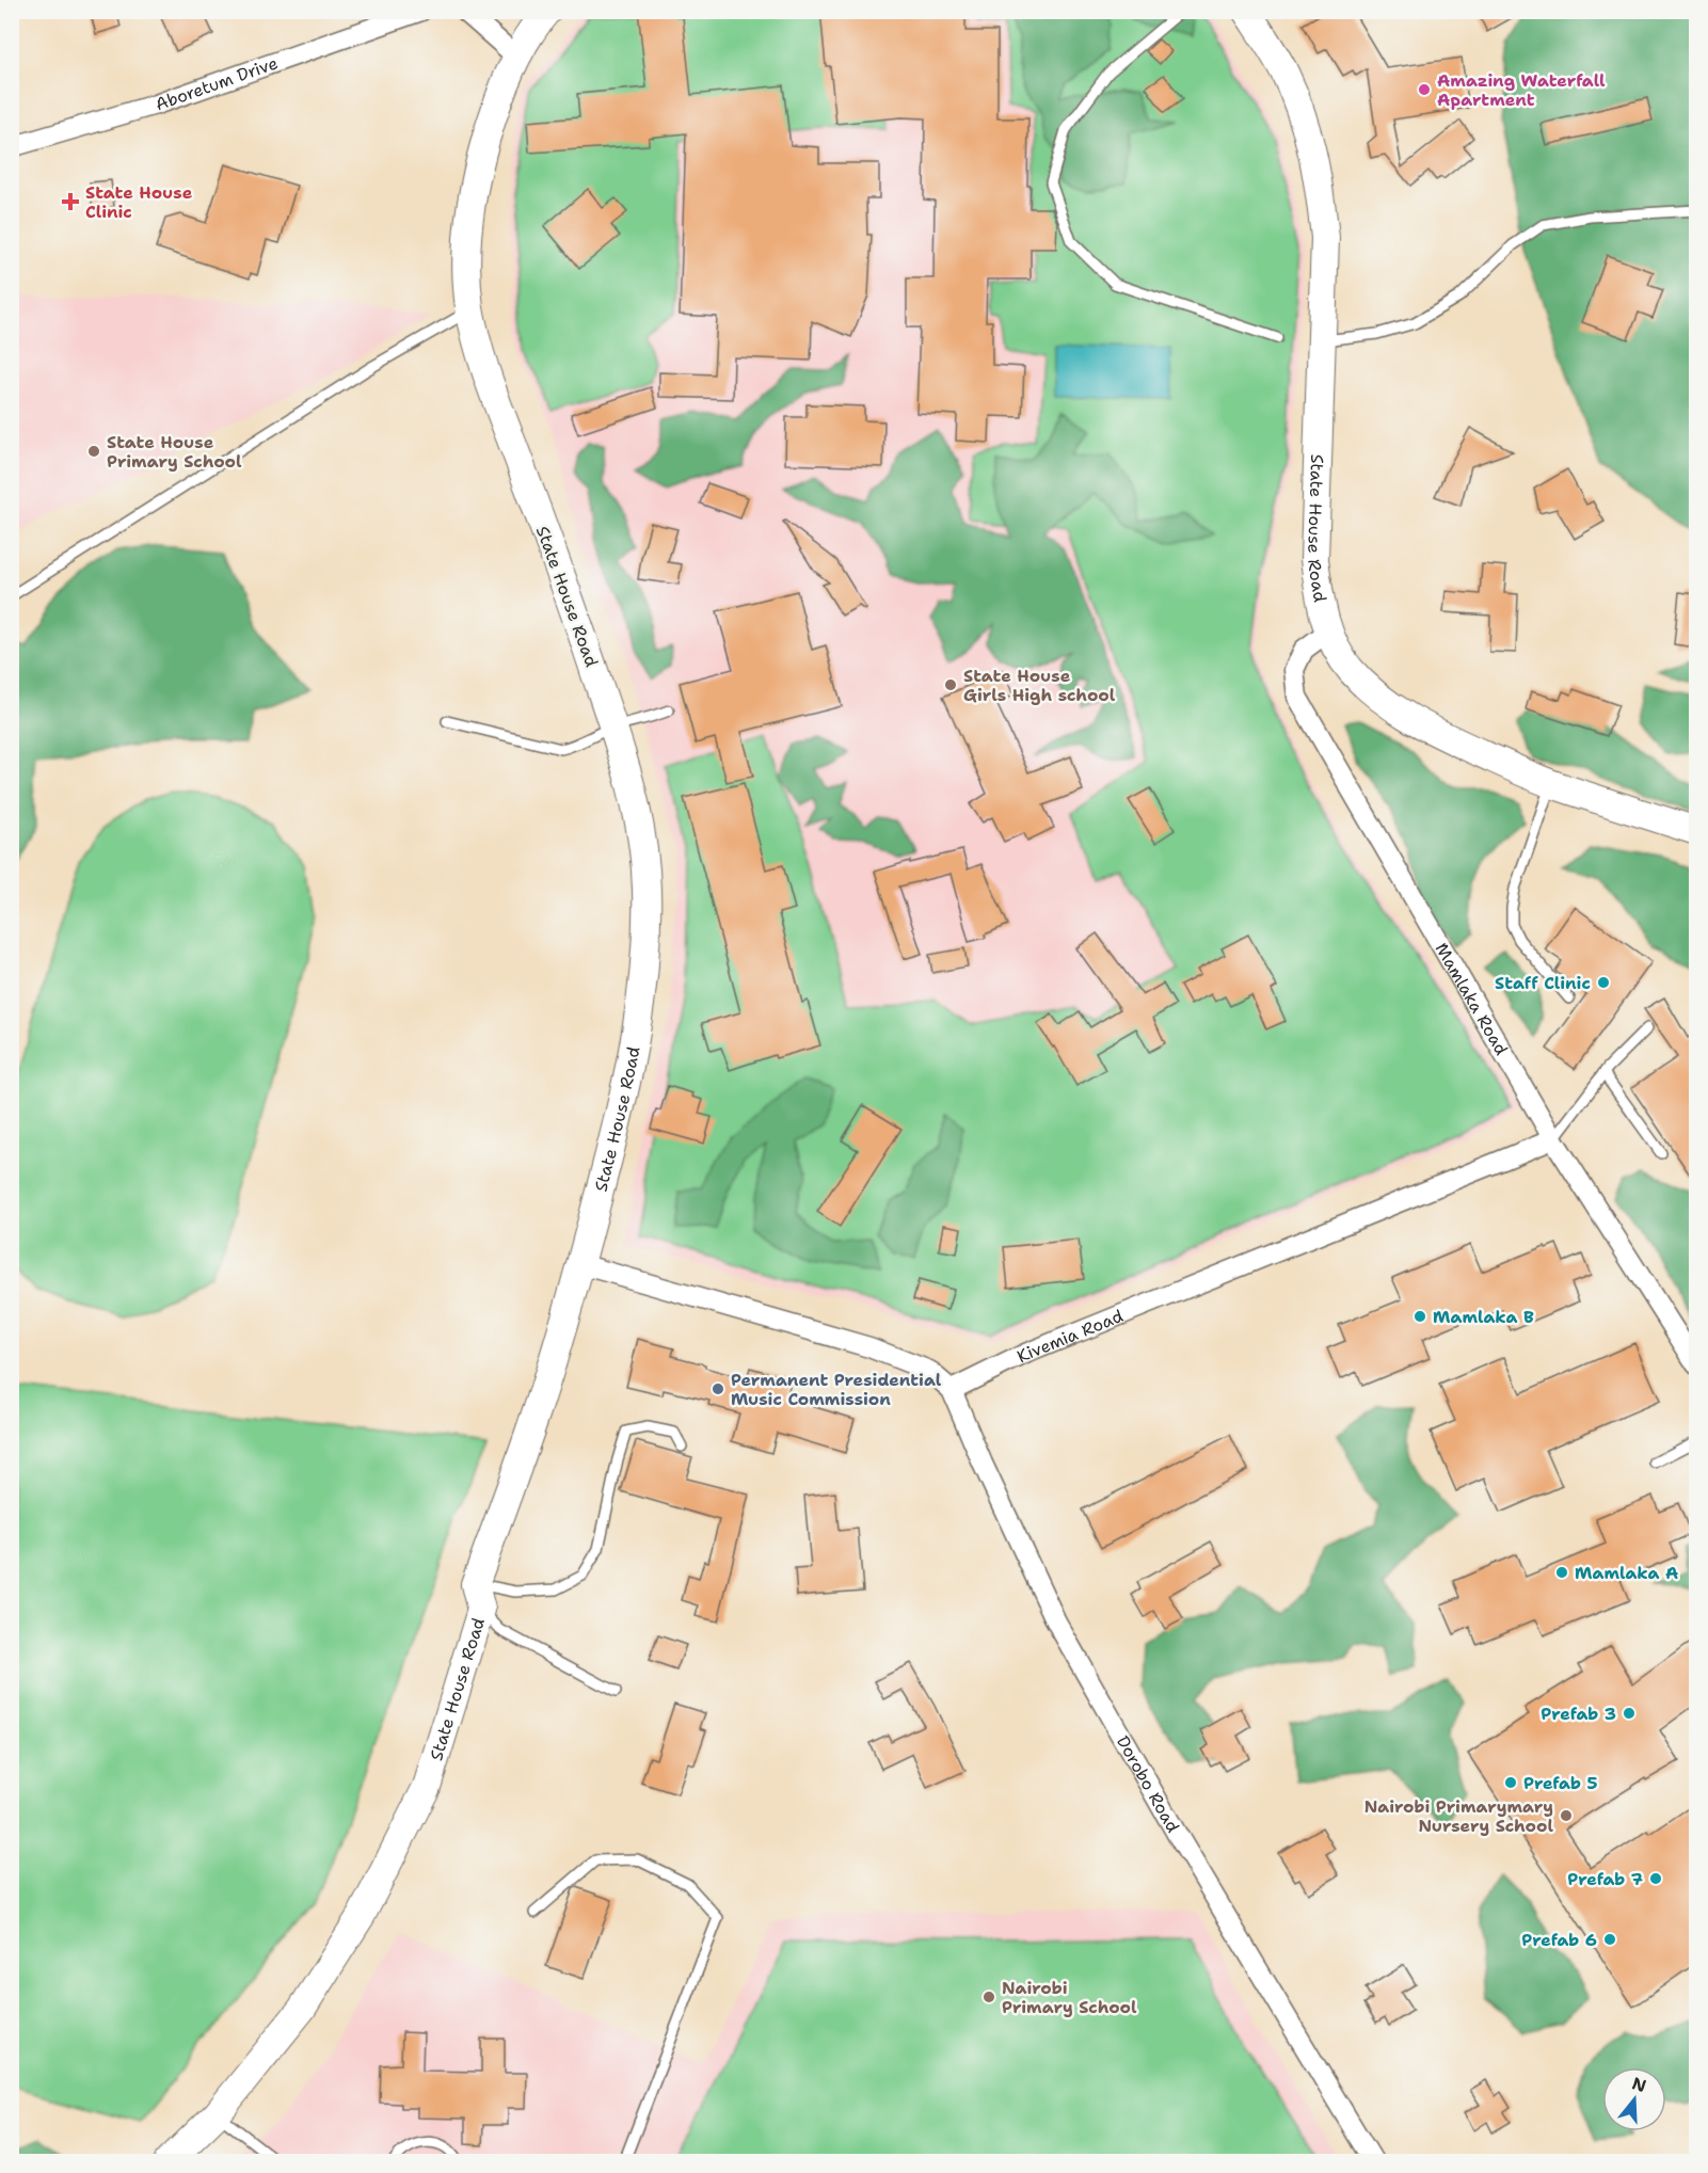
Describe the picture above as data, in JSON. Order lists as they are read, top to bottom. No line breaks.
{"streets":{"street":["Aboretum Drive","State House Road","Mamlaka Road","Kivemia Road","Dorobo Road"]},"crossings":[["State House Road","Mamlaka Road"],["Mamlaka Road","Kivemia Road"],["Kivemia Road","Dorobo Road"]],"places":{"other":["Amazing Waterfall Apartment","State House Primary School","State House Girls High school","Staff Clinic","Mamlaka B","Permanent Presidential Music Commission","Mamlaka A","Prefab 3","Prefab 5","Nairobi Primarymary Nursery School","Prefab 7","Prefab 6","Nairobi Primary School"],"health":["State House Clinic"]},"north":"top"}
